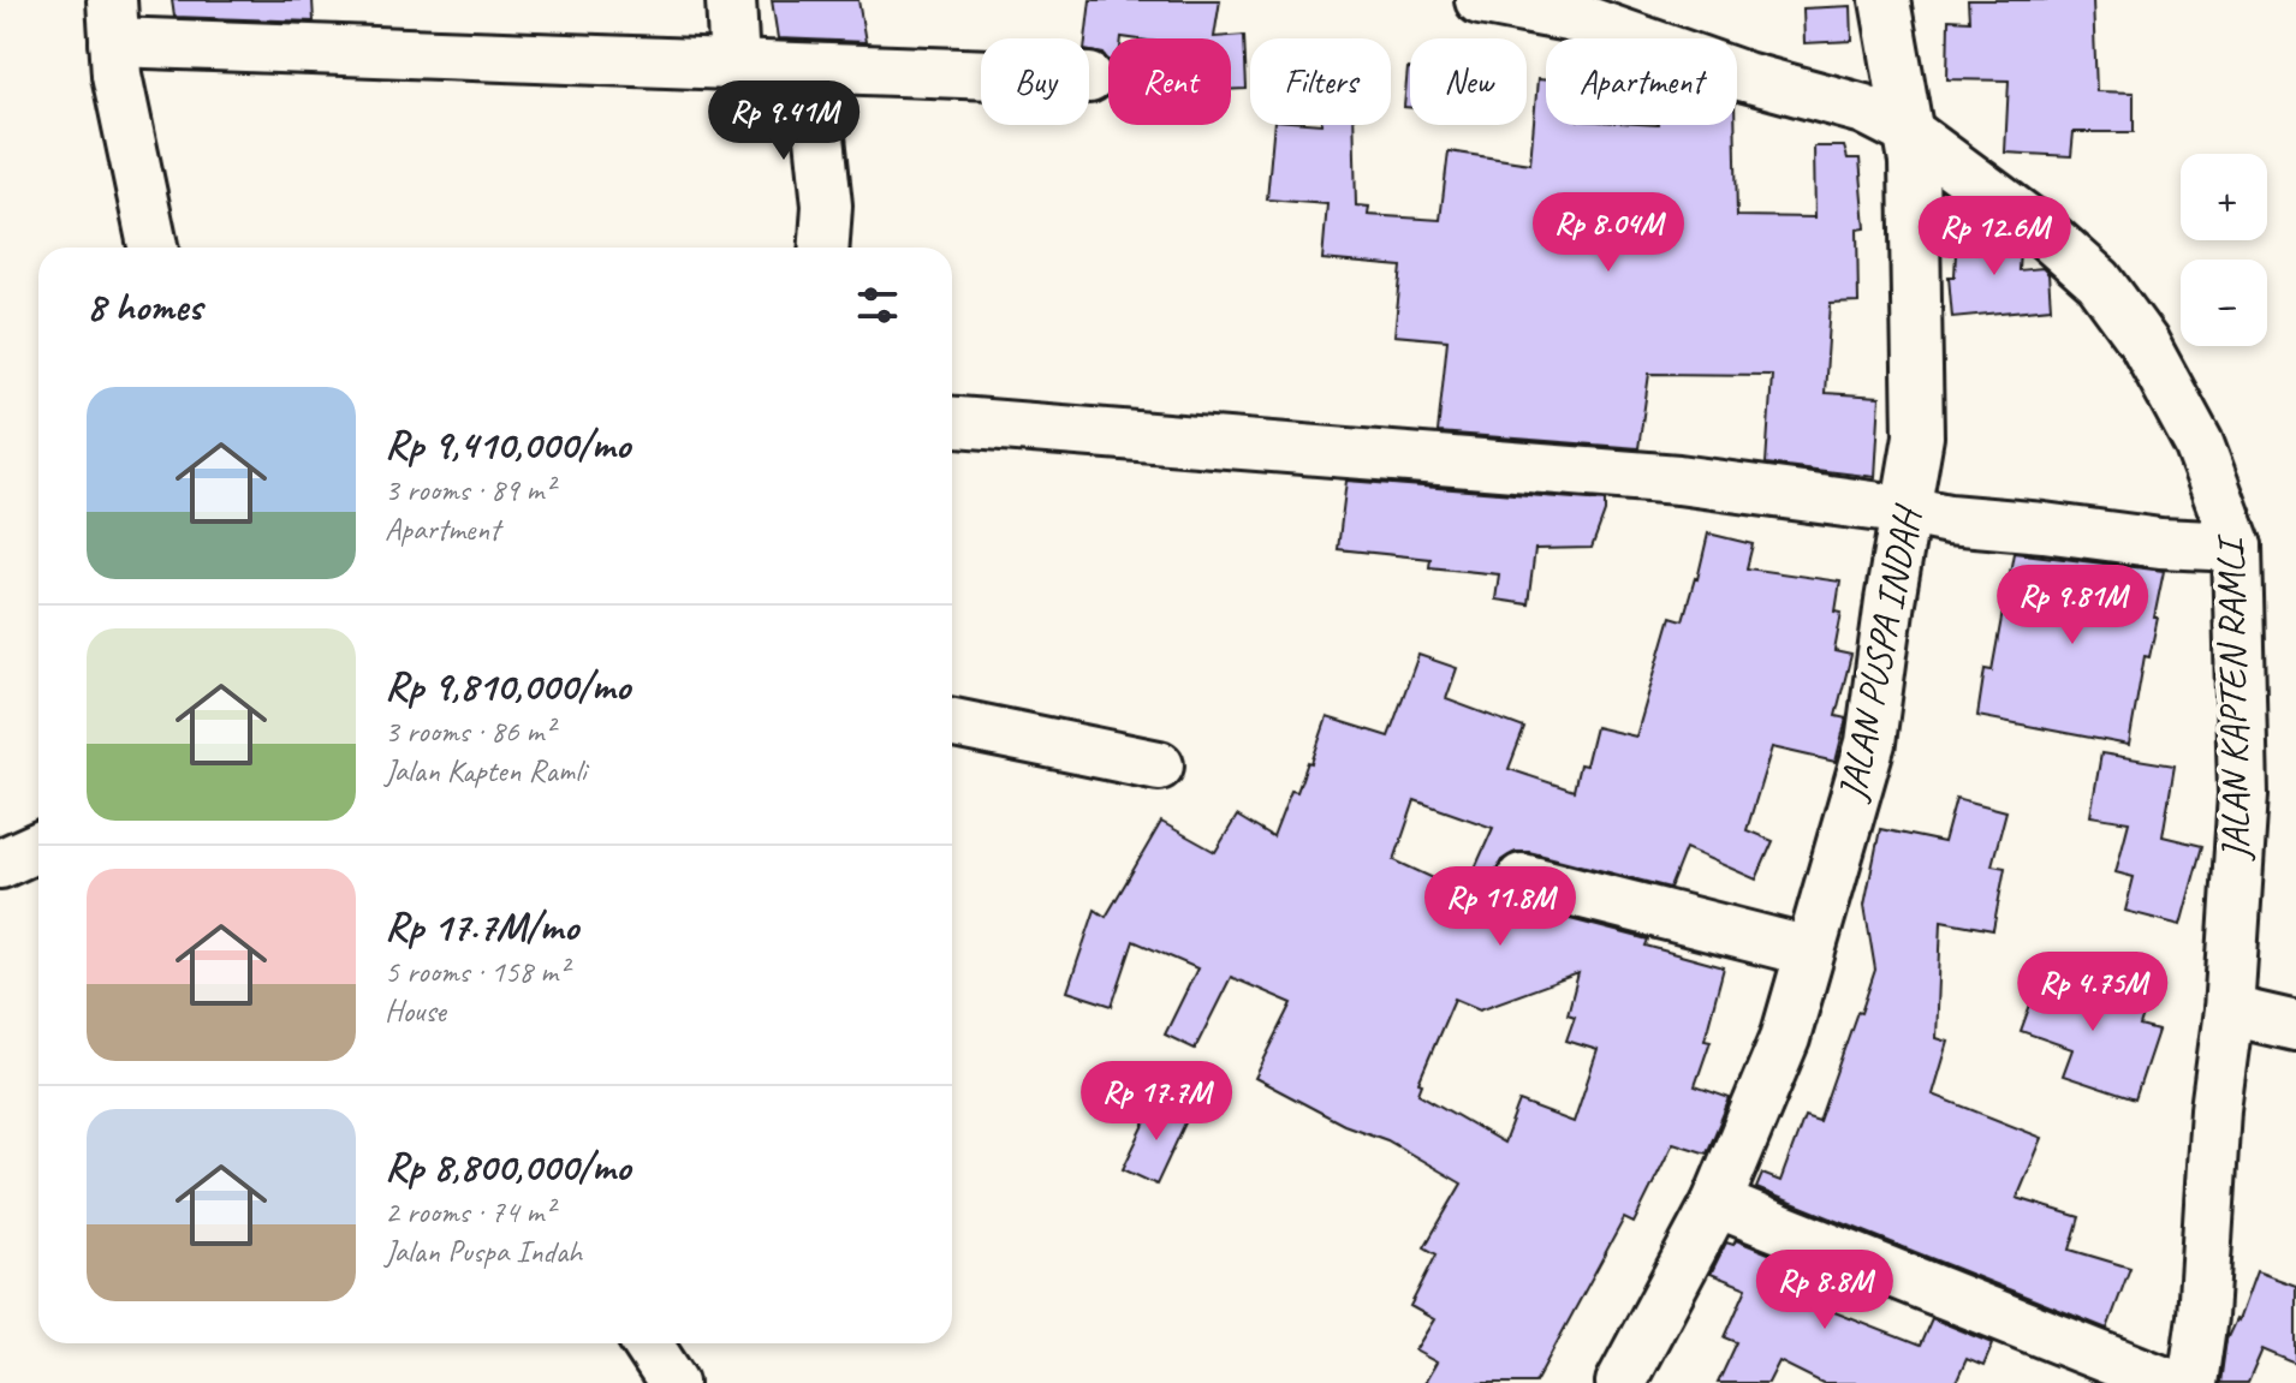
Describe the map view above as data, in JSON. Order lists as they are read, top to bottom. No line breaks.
{"streets":{"street":["JALAN PUSPA INDAH","JALAN KAPTEN RAMLI"]},"crossings":[["JALAN PUSPA INDAH","JALAN KAPTEN RAMLI"]],"page":{"chip":["Buy","Rent","Filters","New","Apartment"],"price":["Rp 9.41M","Rp 8.04M","Rp 12.6M","Rp 9.81M","Rp 11.8M","Rp 4.75M","Rp 17.7M","Rp 8.8M"],"map_buttons":["+","−"],"heading":"8 homes","list":[{"name":"Rp 9,410,000/mo","note":"3 rooms · 89 m² · Apartment"},{"name":"Rp 9,810,000/mo","note":"3 rooms · 86 m² · Jalan Kapten Ramli"},{"name":"Rp 17.7M/mo","note":"5 rooms · 158 m² · House"},{"name":"Rp 8,800,000/mo","note":"2 rooms · 74 m² · Jalan Puspa Indah"}]}}
